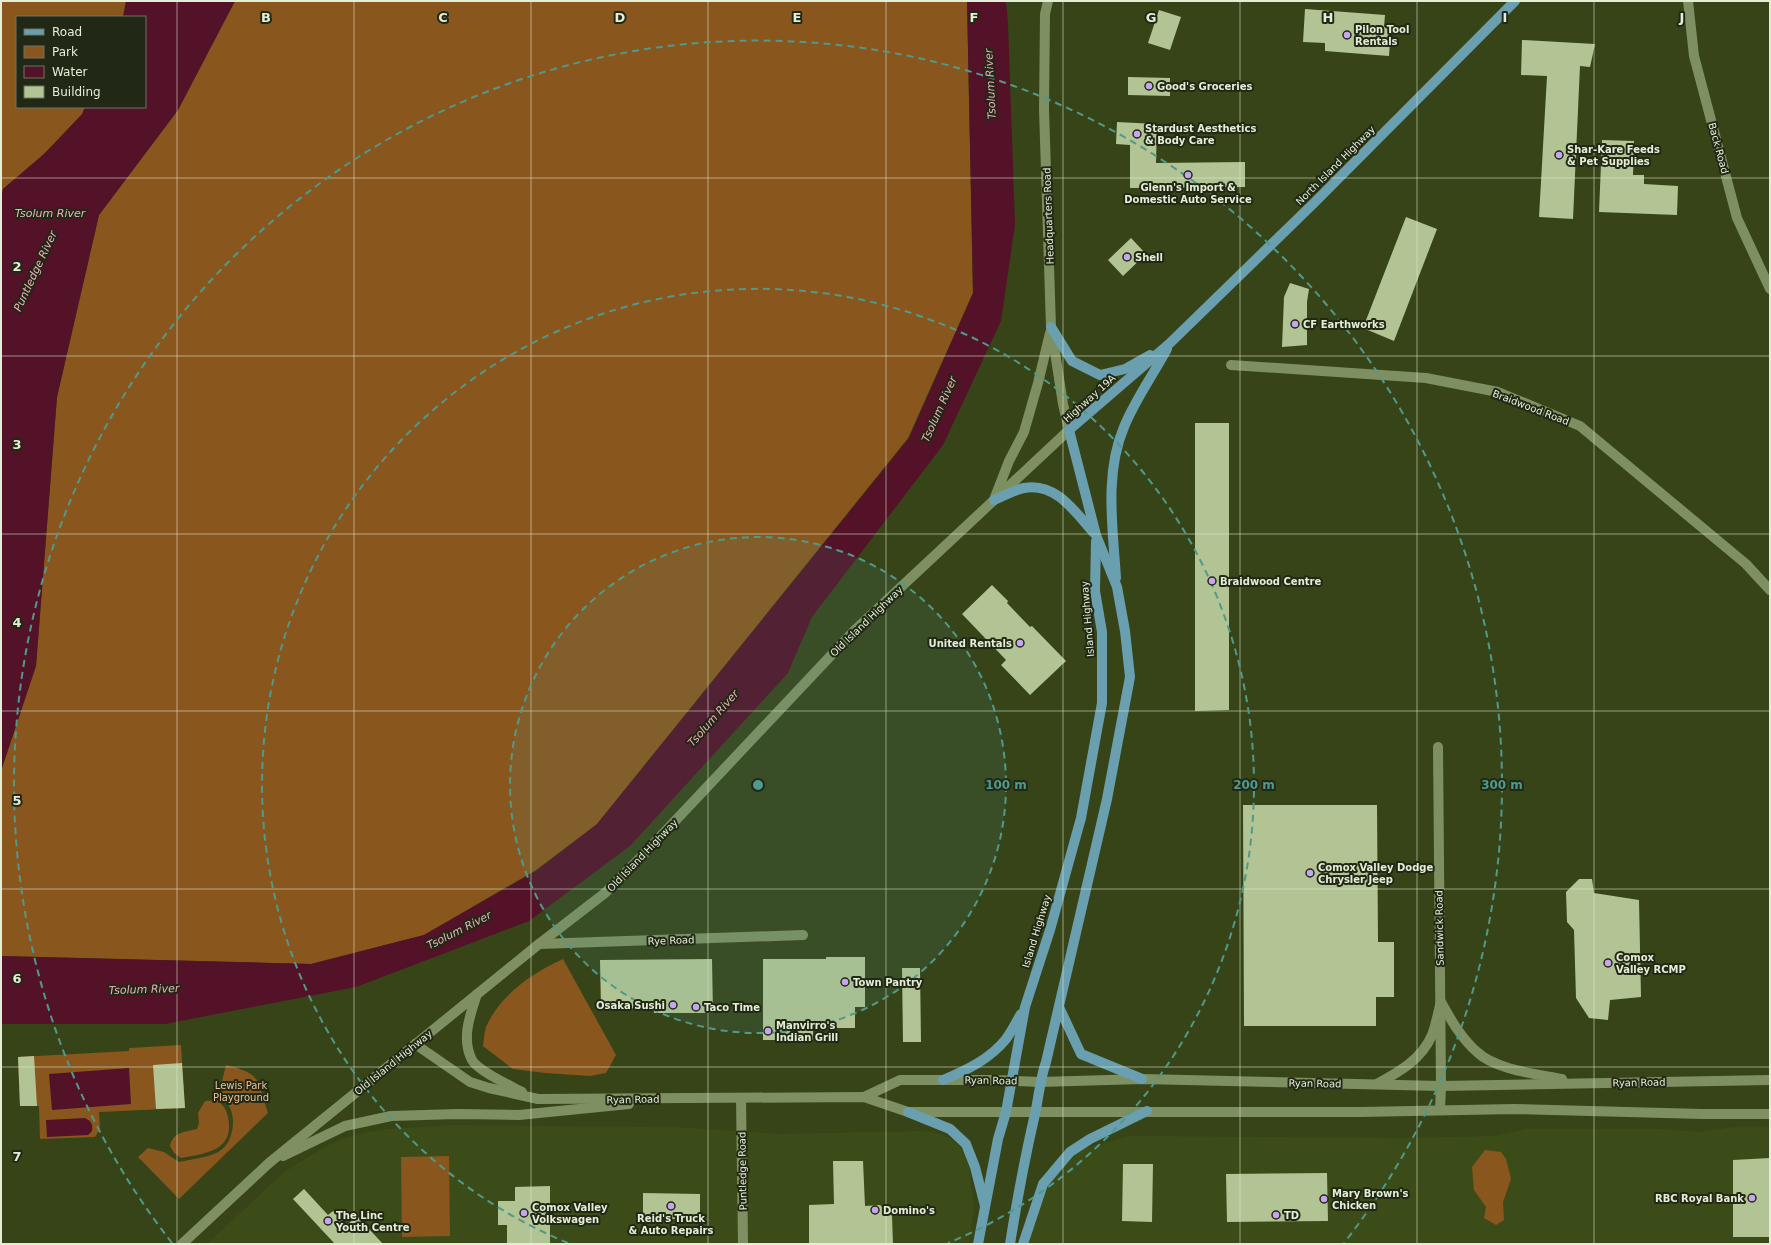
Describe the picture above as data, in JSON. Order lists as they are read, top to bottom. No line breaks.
{"streets":{"main road":["Back Road","North Island Highway","Headquarters Road","Highway 19A","Braidwood Road","Island Highway","Old Island Highway","Sandwick Road","Rye Road","Ryan Road","Puntledge Road"]},"crossings":[["North Island Highway","Highway 19A"],["Headquarters Road","Highway 19A"],["Headquarters Road","Old Island Highway"],["Highway 19A","Island Highway"],["Highway 19A","Old Island Highway"],["Island Highway","Ryan Road"],["Old Island Highway","Rye Road"],["Old Island Highway","Ryan Road"],["Sandwick Road","Ryan Road"],["Ryan Road","Puntledge Road"]],"water":["Tsolum River","Puntledge River"],"parks":["Lewis Park Playground"],"places":["Pilon Tool Rentals","Good's Groceries","Stardust Aesthetics & Body Care","Shar-Kare Feeds & Pet Supplies","Glenn's Import & Domestic Auto Service","Shell","CF Earthworks","Braidwood Centre","United Rentals","Comox Valley Dodge Chrysler Jeep","Comox Valley RCMP","Town Pantry","Osaka Sushi","Taco Time","Manvirro's Indian Grill","RBC Royal Bank","Mary Brown's Chicken","Reid's Truck & Auto Repairs","Domino's","Comox Valley Volkswagen","TD","The Linc Youth Centre"],"legend":["Road","Park","Water","Building"],"grid":{"columns":["B","C","D","E","F","G","H","I","J"],"rows":["2","3","4","5","6","7"]},"rings":["100 m","200 m","300 m"]}
